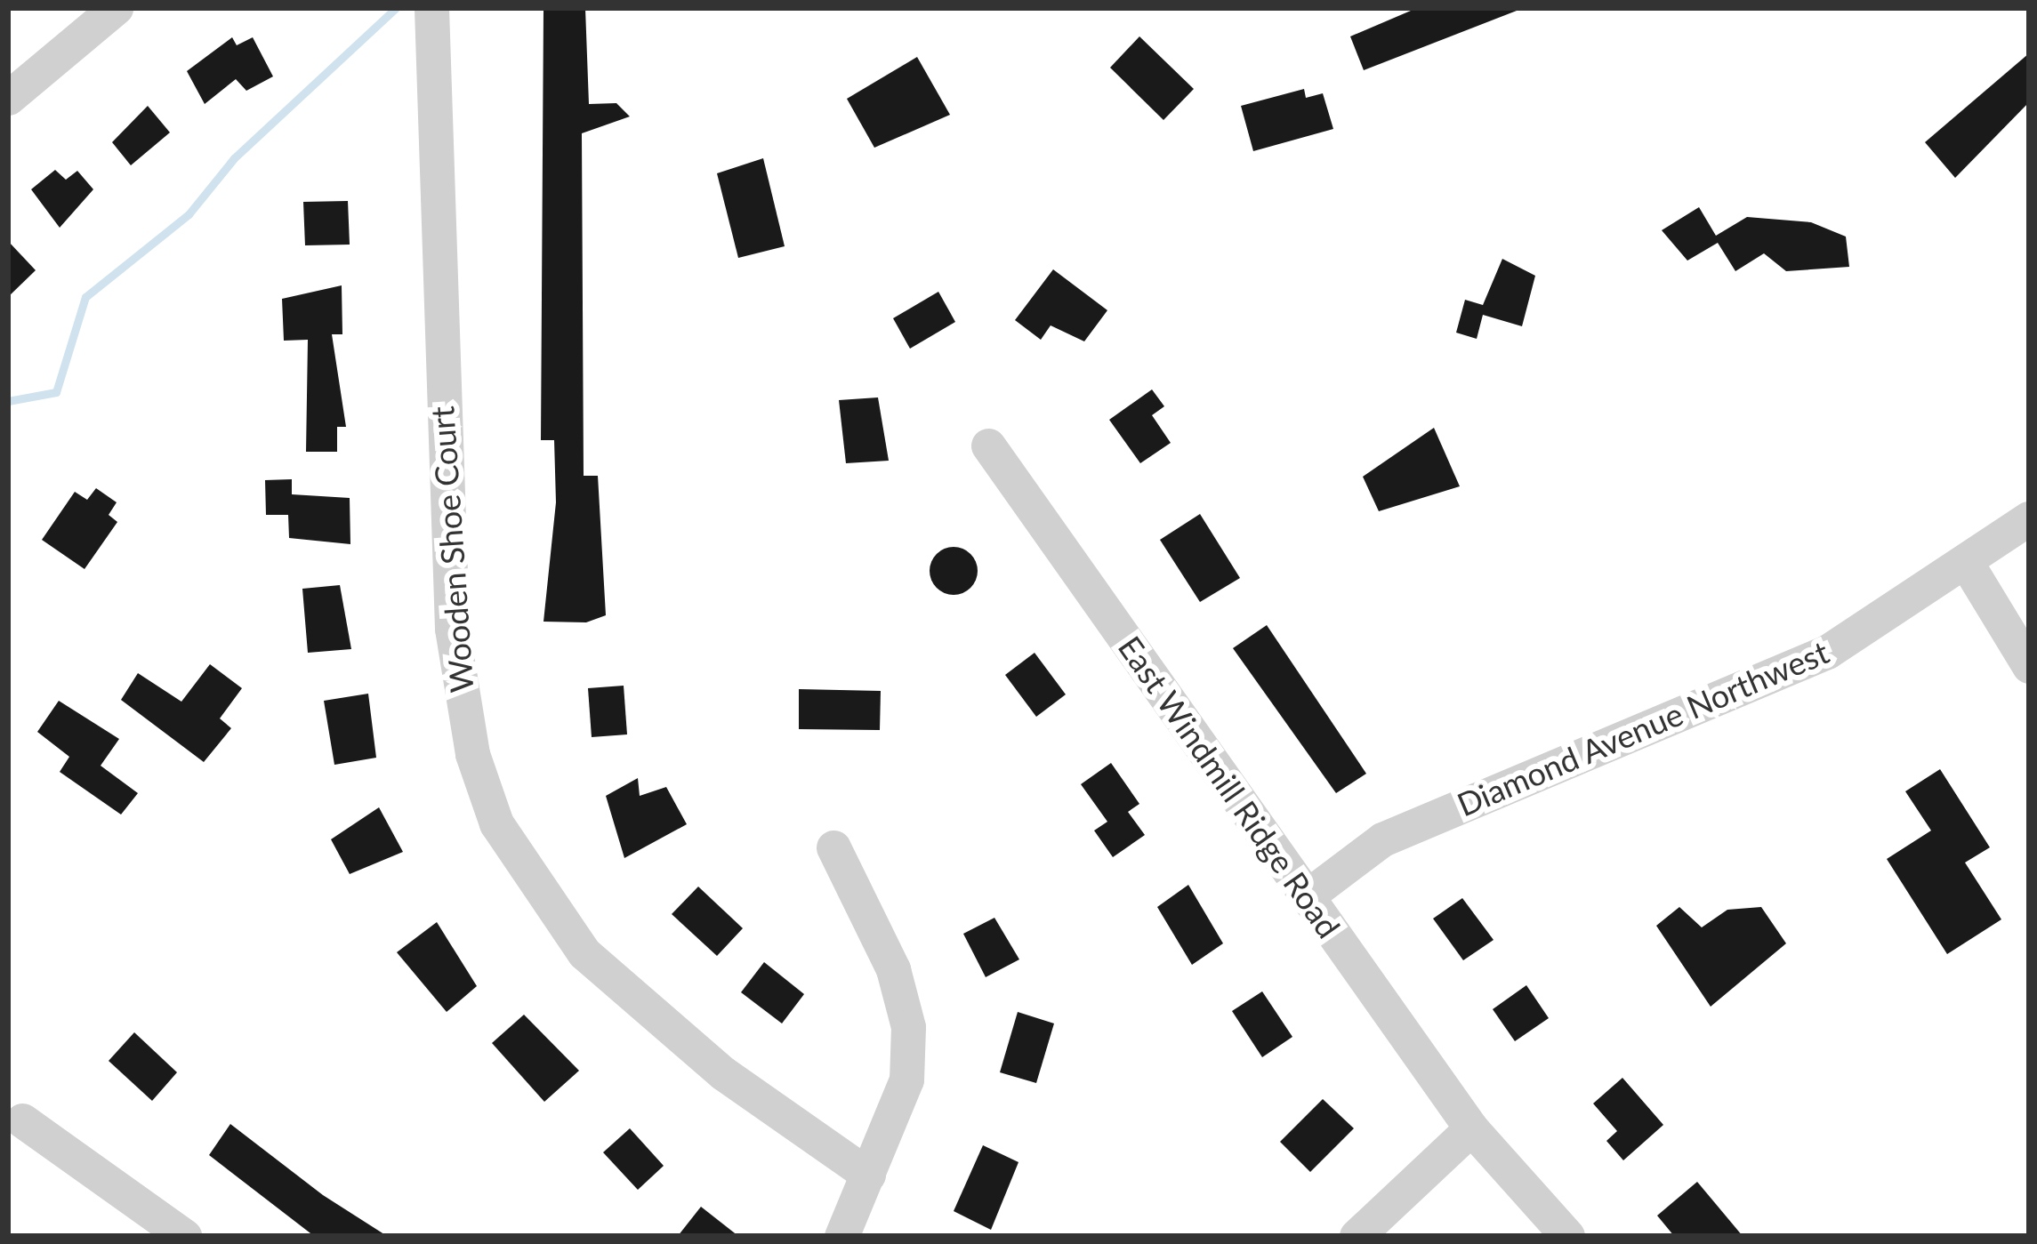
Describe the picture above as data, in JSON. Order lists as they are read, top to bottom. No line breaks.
{"streets":{"street":["Wooden Shoe Court","Diamond Avenue Northwest","East Windmill Ridge Road"]},"crossings":[["Diamond Avenue Northwest","East Windmill Ridge Road"]]}
